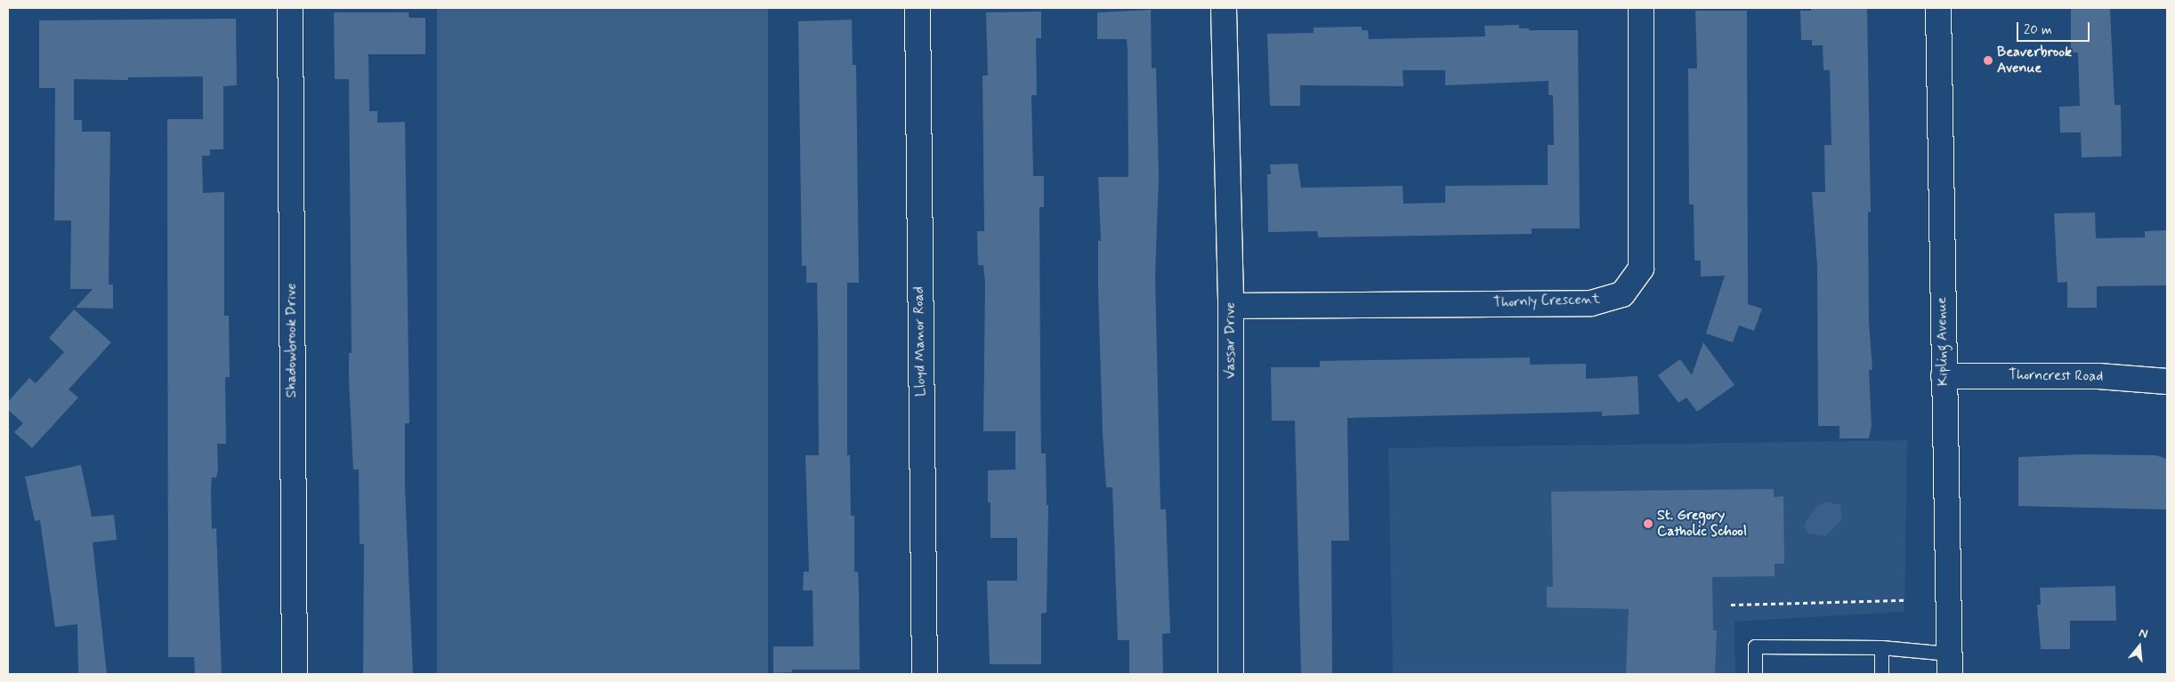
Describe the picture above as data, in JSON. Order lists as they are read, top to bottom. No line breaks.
{"streets":{"street":["Thornly Crescent","Shadowbrook Drive","Vassar Drive","Lloyd Manor Road","Kipling Avenue","Thorncrest Road"]},"crossings":[["Thornly Crescent","Vassar Drive"],["Kipling Avenue","Thorncrest Road"]],"places":["Beaverbrook Avenue","St. Gregory Catholic School"],"scale_bar":"20 m","north":"top"}
